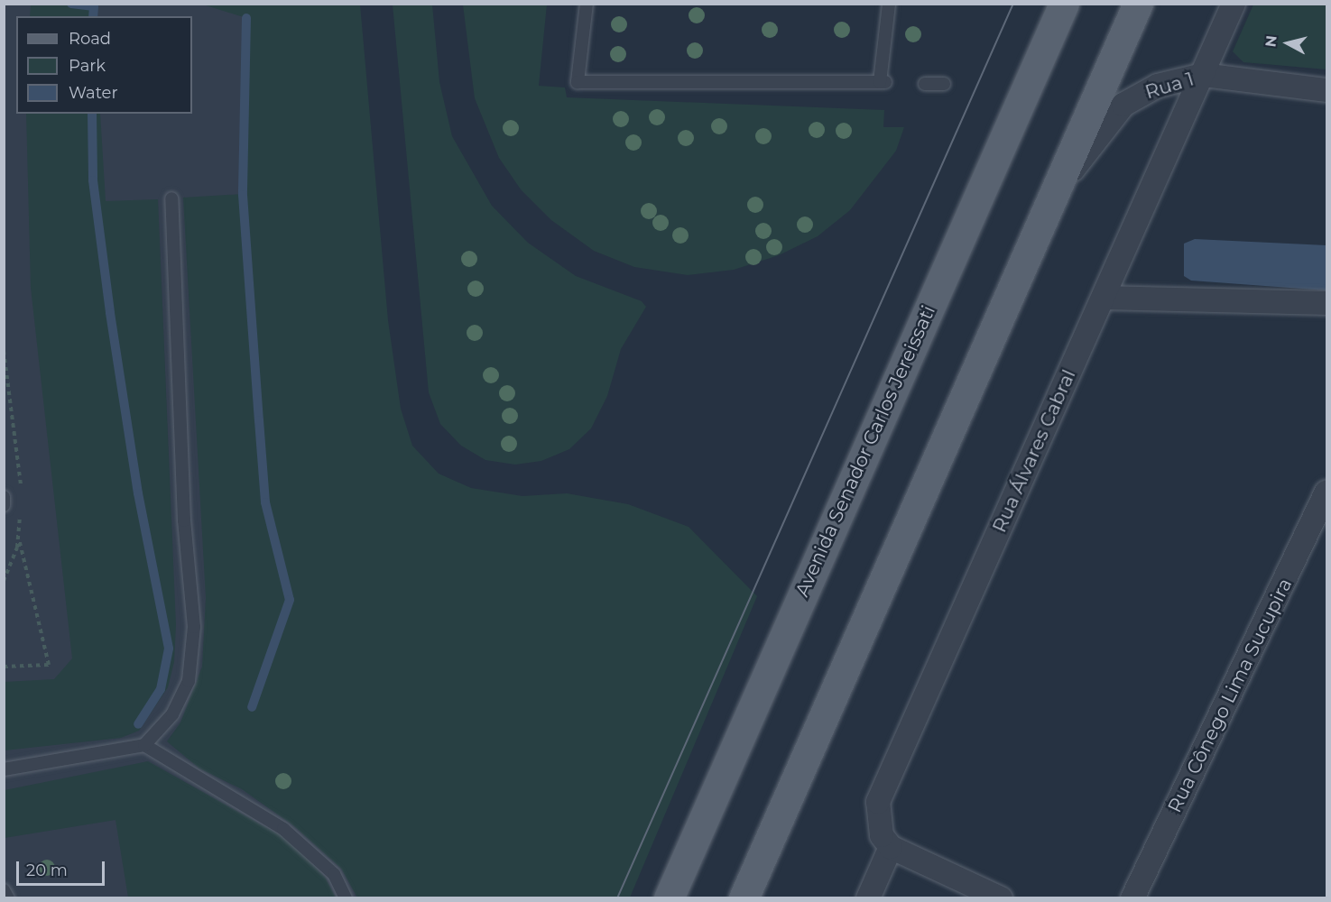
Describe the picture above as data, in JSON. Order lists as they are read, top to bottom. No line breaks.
{"streets":{"main road":["Avenida Senador Carlos Jereissati"],"street":["Rua 1","Rua Álvares Cabral","Rua Cônego Lima Sucupira"]},"crossings":[["Rua 1","Rua Álvares Cabral"]],"legend":["Road","Park","Water"],"scale_bar":"20 m","north":"left"}
